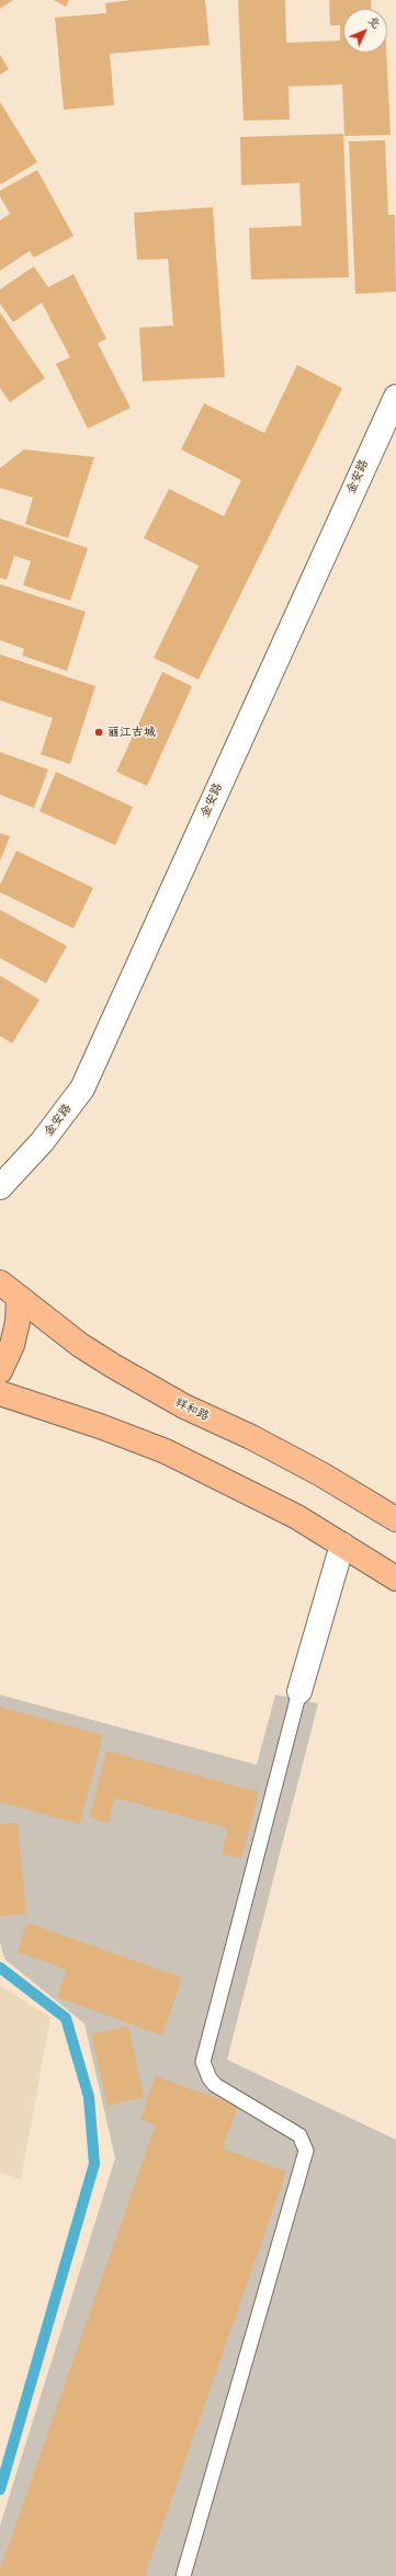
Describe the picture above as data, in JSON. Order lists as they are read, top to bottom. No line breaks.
{"streets":{"highway":["祥和路"],"street":["金安路"]},"places":["丽江古城"],"north":"top right"}
